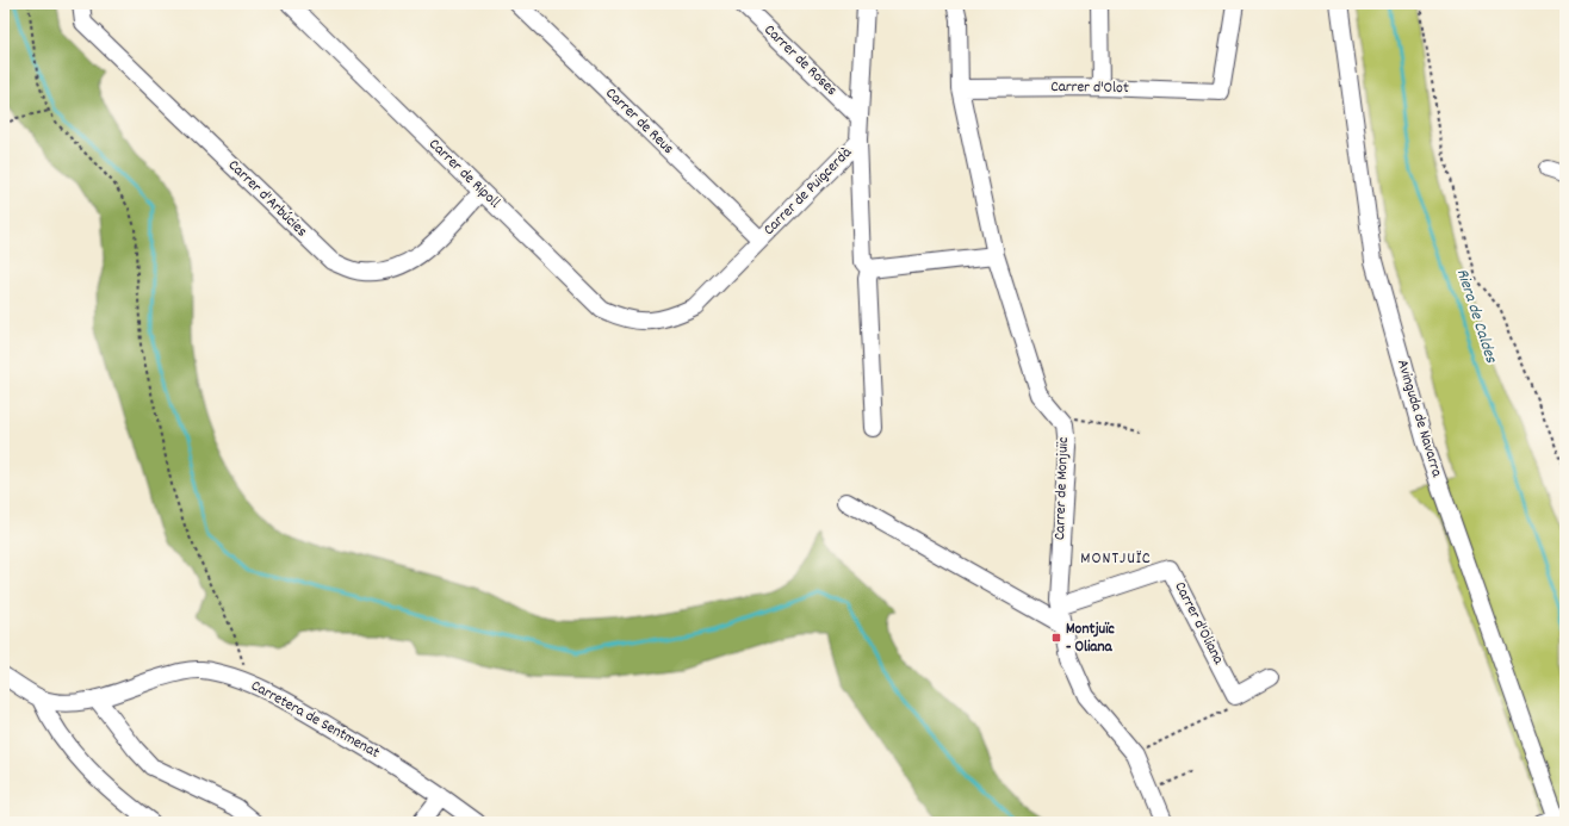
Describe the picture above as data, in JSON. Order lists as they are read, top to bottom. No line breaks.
{"streets":{"street":["Carrer de Roses","Carrer d'Olot","Carrer de Reus","Carrer de Ripoll","Carrer de Puigcerdà","Carrer d'Arbúcies","Avinguda de Navarra","Carrer de Monjuïc","Carrer d'Oliana","Carretera de Sentmenat"]},"crossings":[["Carrer de Roses","Carrer de Puigcerdà"],["Carrer d'Olot","Carrer de Monjuïc"],["Carrer de Reus","Carrer de Puigcerdà"],["Carrer de Ripoll","Carrer de Puigcerdà"],["Carrer de Ripoll","Carrer d'Arbúcies"],["Carrer de Monjuïc","Carrer d'Oliana"]],"districts":["MONTJUÏC"],"water":["Riera de Caldes"],"places":{"transit":["Montjuïc - Oliana"]}}
